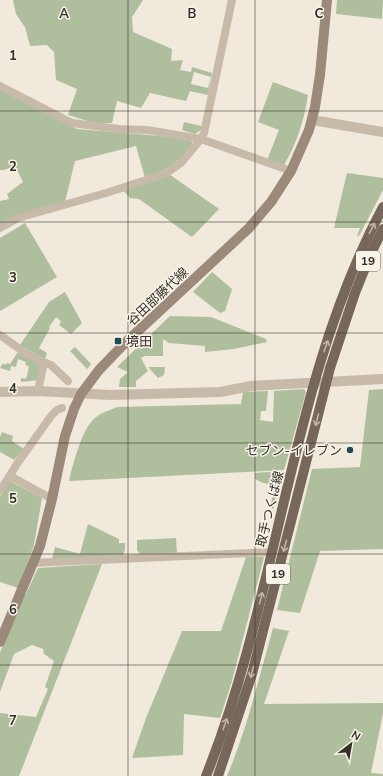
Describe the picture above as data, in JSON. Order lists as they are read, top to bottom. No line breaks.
{"streets":{"main road":["19","谷田部藤代線","取手つくば線"]},"places":{"transit":["境田"],"other":["セブン-イレブン"]},"north":"top right","grid":{"columns":["A","B","C"],"rows":["1","2","3","4","5","6","7"]}}
